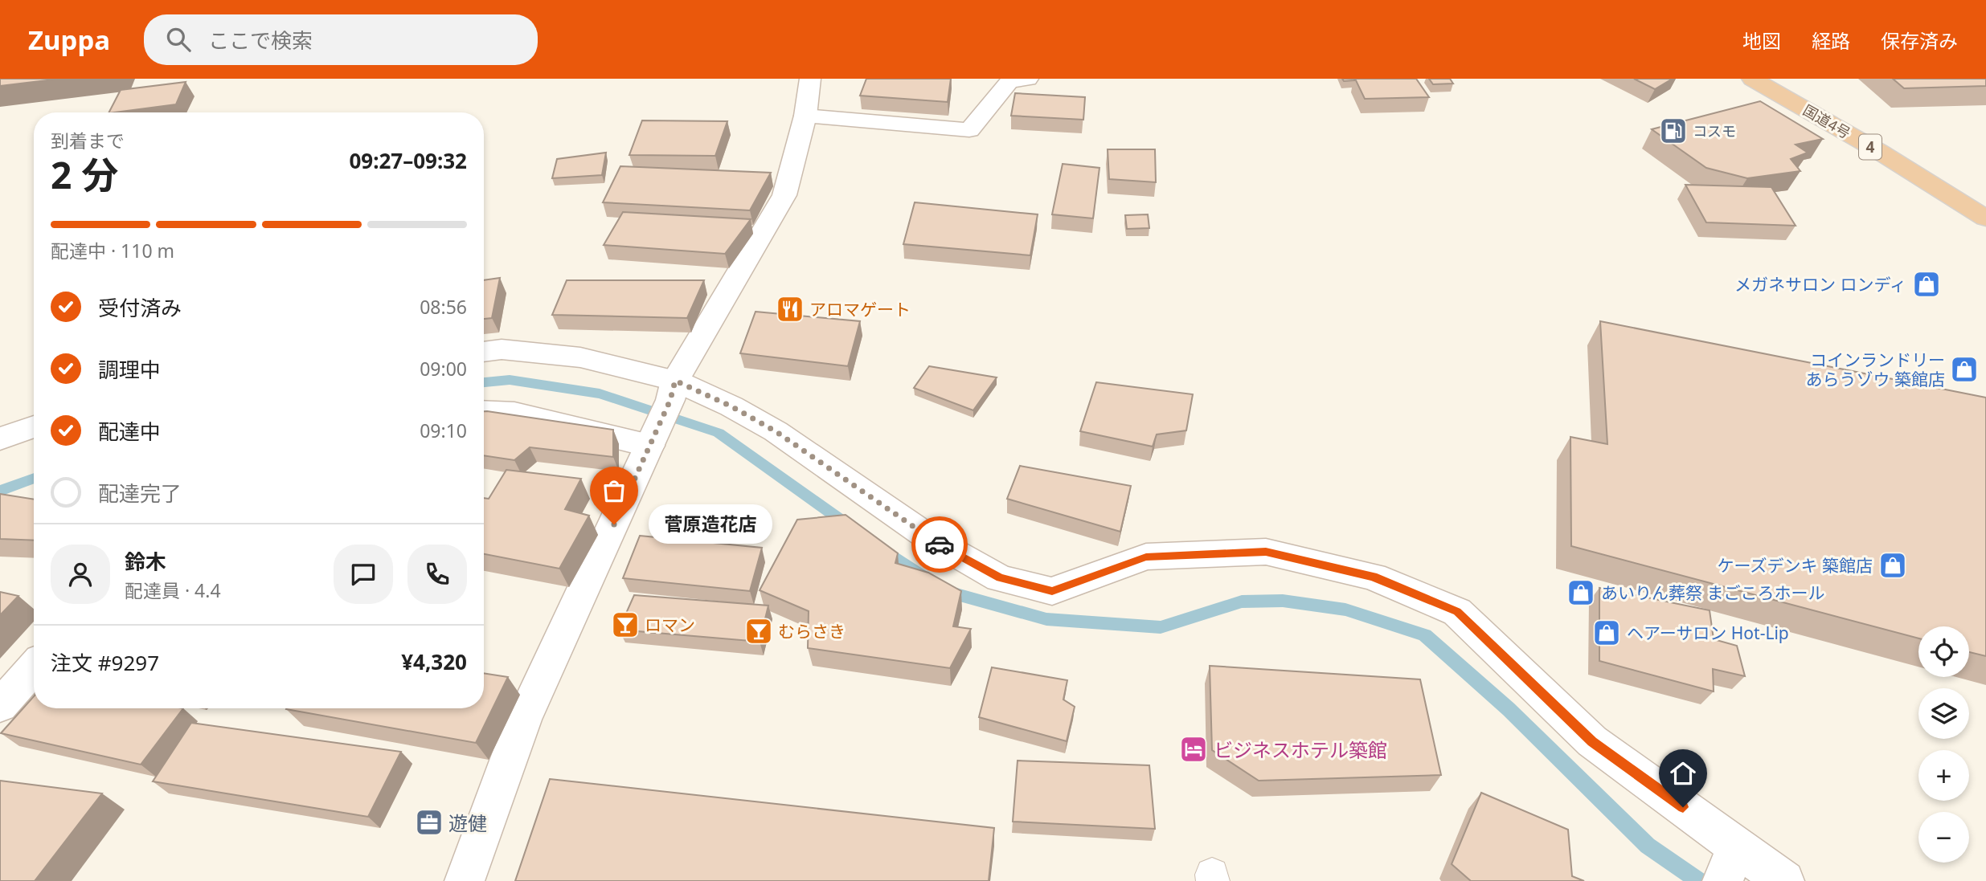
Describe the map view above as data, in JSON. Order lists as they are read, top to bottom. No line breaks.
{"streets":{"highway":["国道4号","4"]},"places":{"fuel station":["コスモ"],"shop":["メガネサロン ロンディ","コインランドリー あらうゾウ 築館店","ケーズデンキ 築館店","あいりん葬祭 まごころホール","ヘアーサロン Hot-Lip"],"restaurant":["アロマゲート"],"other":["菅原造花店"],"bar":["ロマン","むらさき"],"hotel":["ビジネスホテル築館"],"office":["遊健"]},"page":{"header":"Zuppa","search":"ここで検索","nav":["地図","経路","保存済み"],"heading":["2 分","到着まで","09:27–09:32"],"panel":["鈴木","配達員 · 4.4","注文 #9297","¥4,320"],"bar":"配達中 · 110 m","list":[["受付済み","08:56"],["調理中","09:00"],["配達中","09:10"],"配達完了"],"bubble":"菅原造花店","map_buttons":["+","−"]}}
